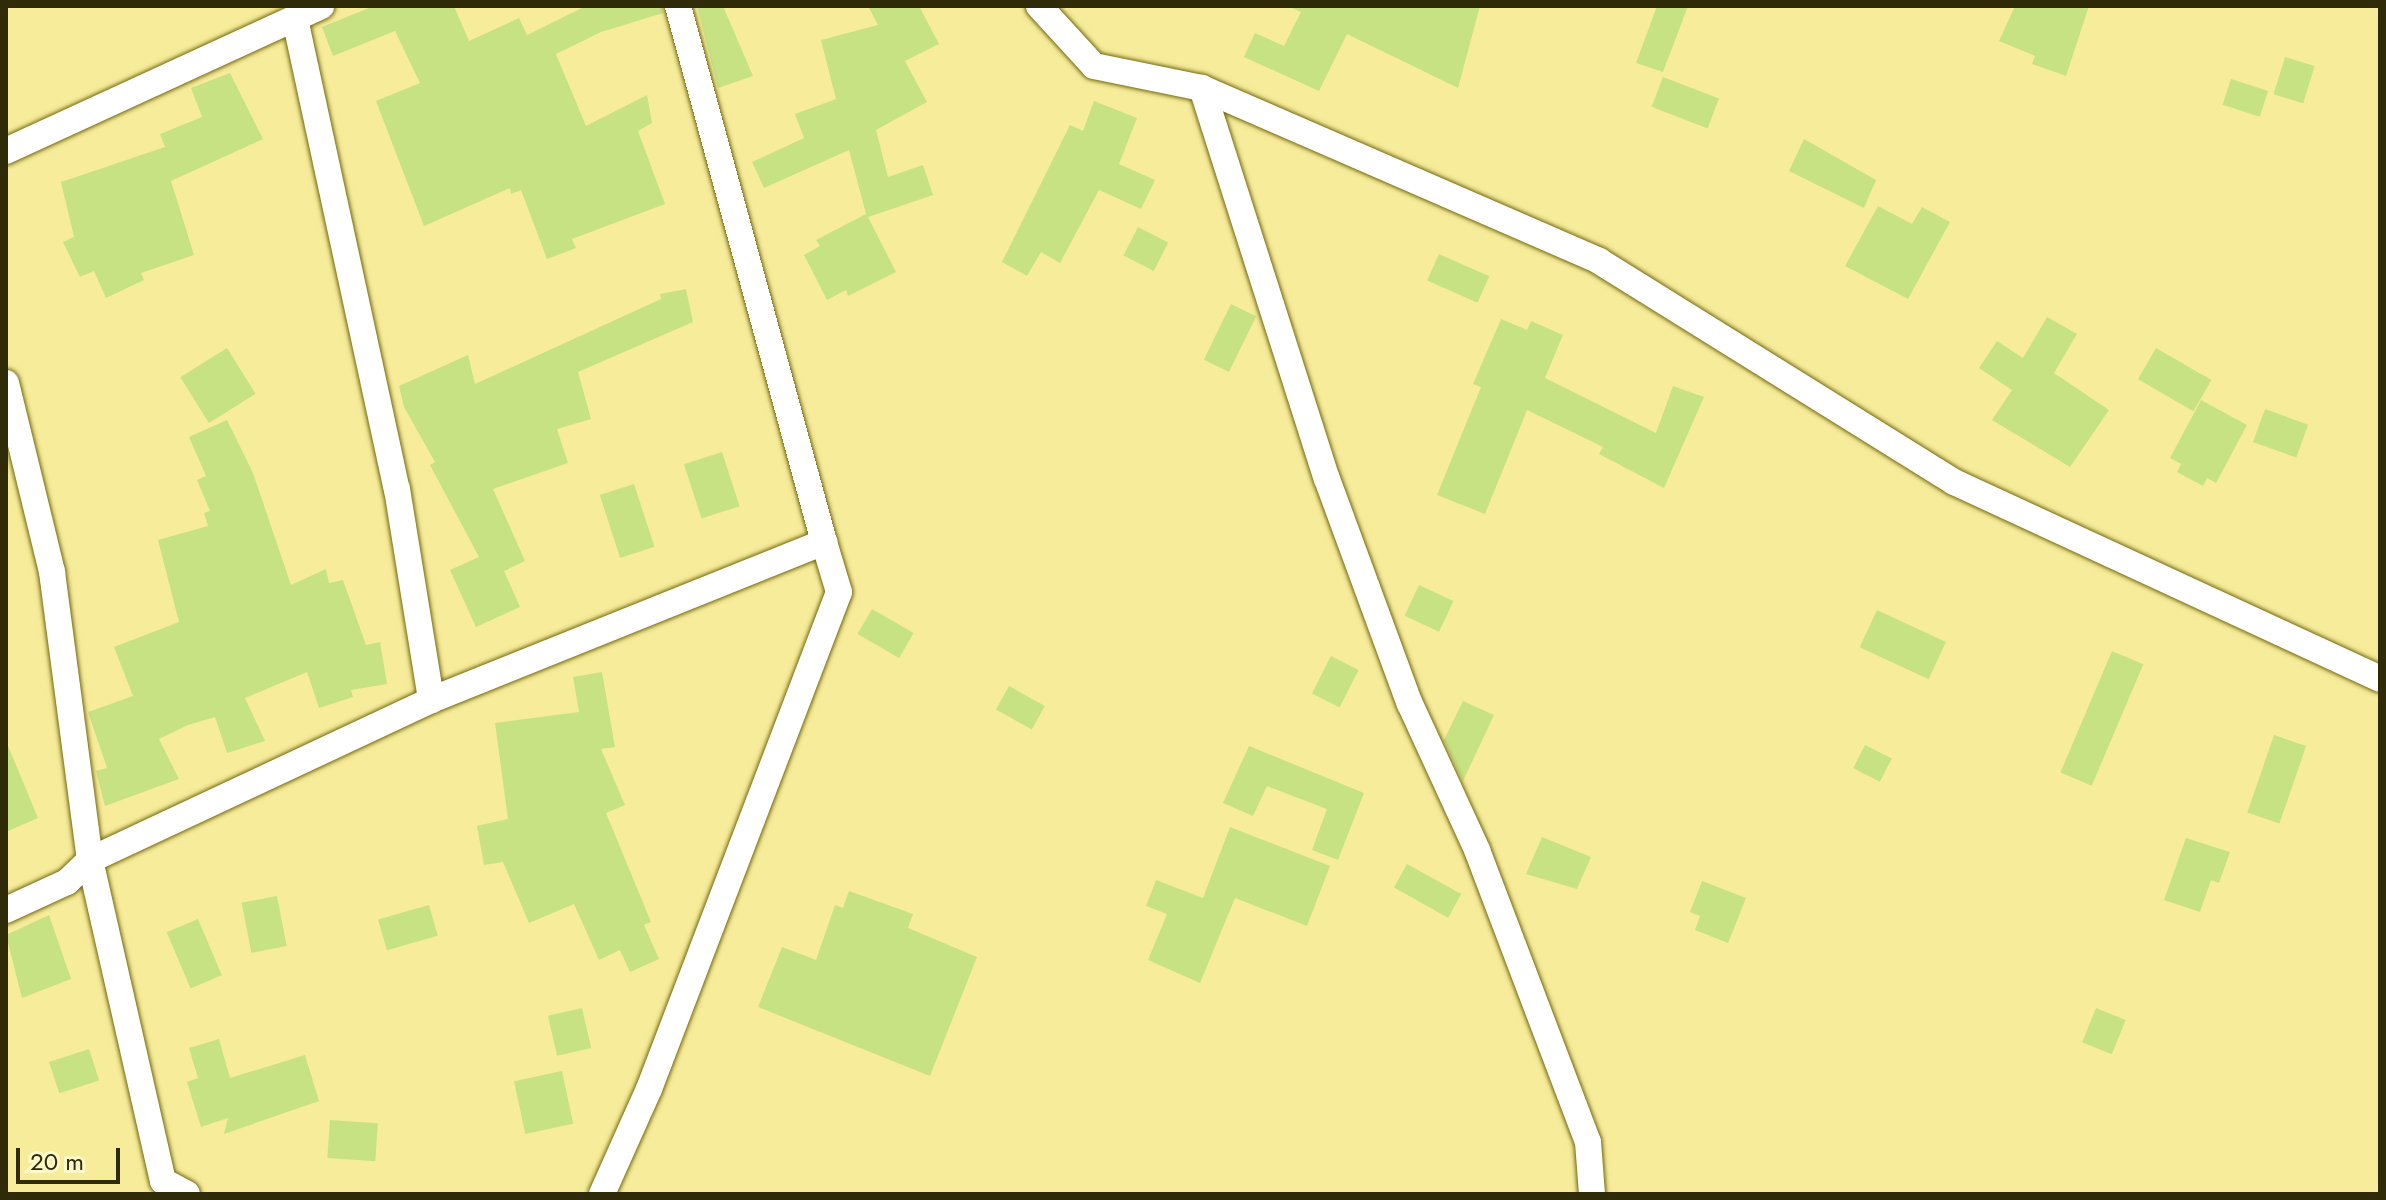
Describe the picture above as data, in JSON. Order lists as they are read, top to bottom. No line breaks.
{"scale_bar":"20 m"}
